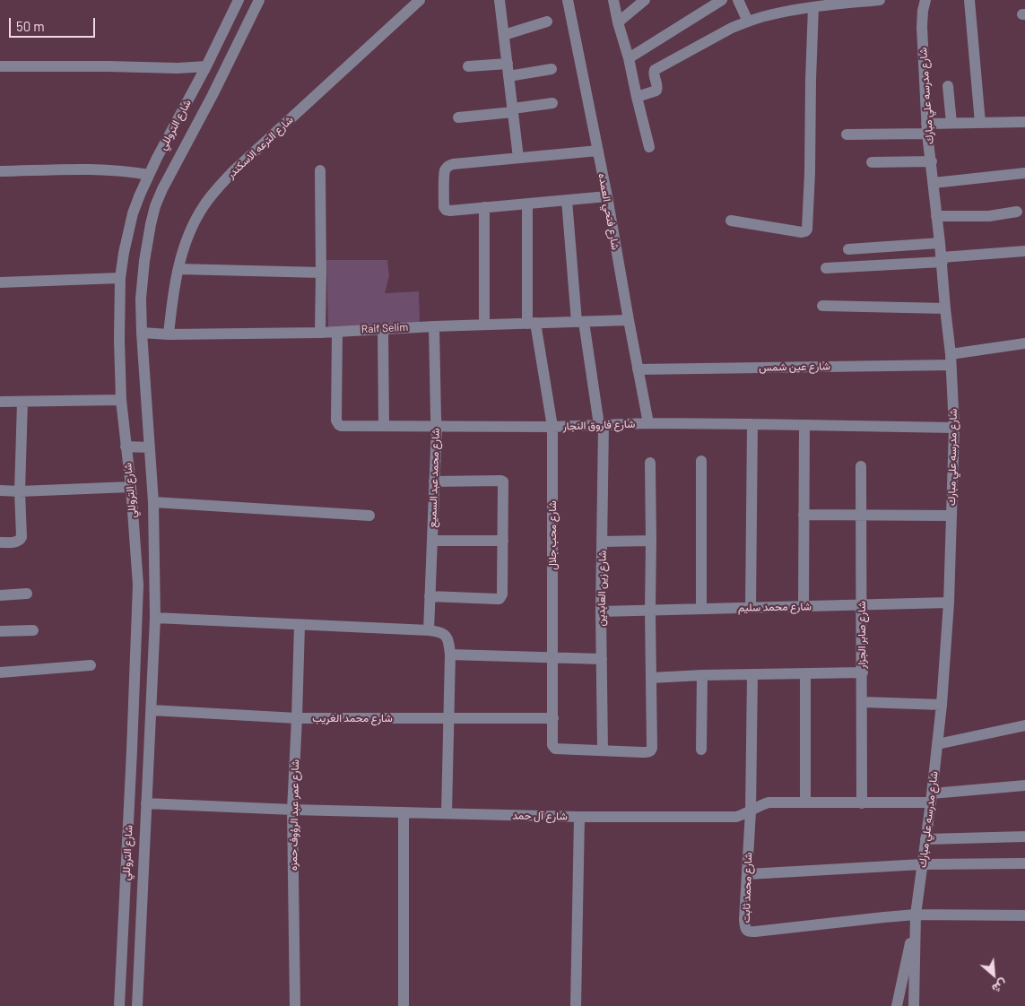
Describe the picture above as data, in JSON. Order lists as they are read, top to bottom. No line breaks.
{"streets":{"street":["شارع مدرسه علي مبارك","شارع التروللي","شارع الترعه الاسكندر","شارع فتحي العمده","Raif Selim","شارع عين شمس","شارع فاروق النجار","شارع محمد عبد السميع","شارع محب جلال","شارع زين العابدين","شارع محمد سليم","شارع صابر الجزار","شارع محمد الغريب","شارع عمر عبد الرؤوف حمزه","شارع آل حمد","شارع محمد ثابت"]},"crossings":[["شارع مدرسه علي مبارك","شارع عين شمس"],["شارع مدرسه علي مبارك","شارع فاروق النجار"],["شارع مدرسه علي مبارك","شارع محمد سليم"],["شارع مدرسه علي مبارك","شارع آل حمد"],["شارع مدرسه علي مبارك","شارع محمد ثابت"],["شارع التروللي","Raif Selim"],["شارع التروللي","شارع محمد الغريب"],["شارع التروللي","شارع آل حمد"],["شارع الترعه الاسكندر","Raif Selim"],["شارع فتحي العمده","Raif Selim"],["شارع فتحي العمده","شارع عين شمس"],["شارع فتحي العمده","شارع فاروق النجار"],["Raif Selim","شارع فاروق النجار"],["Raif Selim","شارع محمد عبد السميع"],["Raif Selim","شارع محب جلال"],["Raif Selim","شارع زين العابدين"],["شارع فاروق النجار","شارع محمد عبد السميع"],["شارع فاروق النجار","شارع محب جلال"],["شارع فاروق النجار","شارع زين العابدين"],["شارع محب جلال","شارع زين العابدين"],["شارع محب جلال","شارع محمد الغريب"],["شارع زين العابدين","شارع محمد سليم"],["شارع محمد سليم","شارع صابر الجزار"],["شارع صابر الجزار","شارع آل حمد"],["شارع محمد الغريب","شارع عمر عبد الرؤوف حمزه"],["شارع عمر عبد الرؤوف حمزه","شارع آل حمد"],["شارع آل حمد","شارع محمد ثابت"]],"scale_bar":"50 m","north":"bottom right"}
